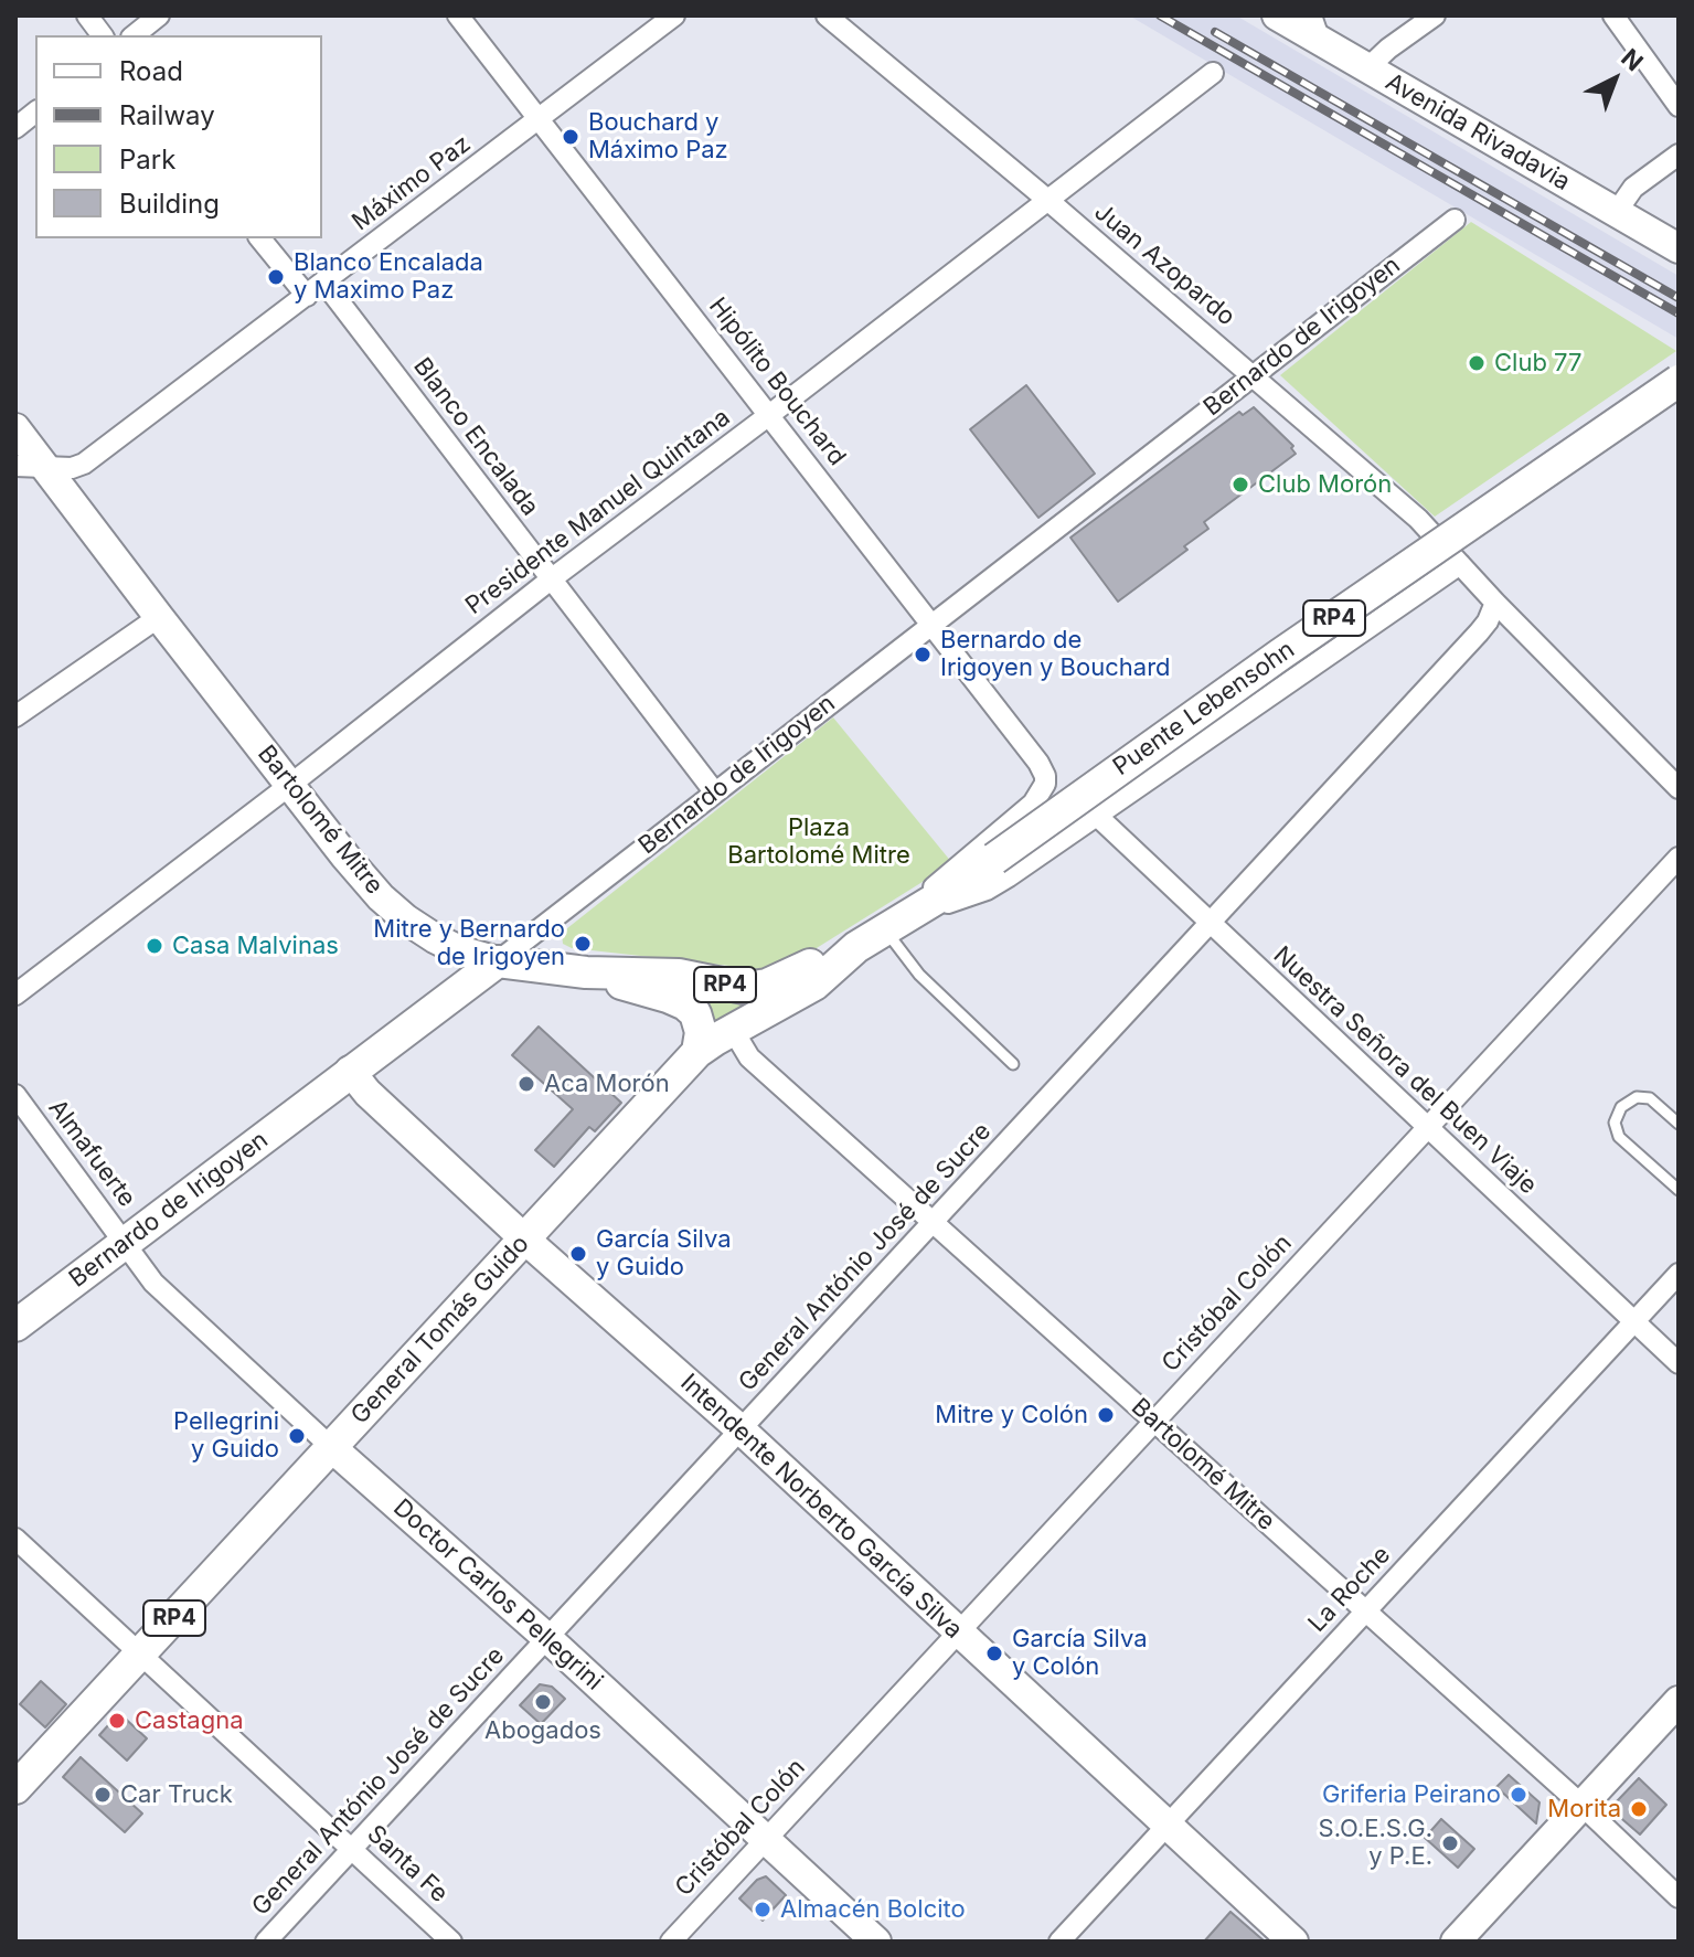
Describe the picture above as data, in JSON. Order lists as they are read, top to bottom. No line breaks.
{"streets":{"main road":["Bernardo de Irigoyen","RP4","Puente Lebensohn","Bartolomé Mitre","General Tomás Guido"],"street":["Avenida Rivadavia","Máximo Paz","Juan Azopardo","Hipólito Bouchard","Blanco Encalada","Presidente Manuel Quintana","Nuestra Señora del Buen Viaje","Almafuerte","General António José de Sucre","Cristóbal Colón","Intendente Norberto García Silva","La Roche","Doctor Carlos Pellegrini","Santa Fe"]},"crossings":[["Máximo Paz","Hipólito Bouchard"],["Máximo Paz","Blanco Encalada"],["Máximo Paz","Bartolomé Mitre"],["Juan Azopardo","Bernardo de Irigoyen"],["Juan Azopardo","Presidente Manuel Quintana"],["Juan Azopardo","General António José de Sucre"],["Juan Azopardo","General Tomás Guido"],["Bernardo de Irigoyen","Hipólito Bouchard"],["Bernardo de Irigoyen","Blanco Encalada"],["Bernardo de Irigoyen","Bartolomé Mitre"],["Bernardo de Irigoyen","Almafuerte"],["Bernardo de Irigoyen","Intendente Norberto García Silva"],["Bernardo de Irigoyen","Doctor Carlos Pellegrini"],["Hipólito Bouchard","Presidente Manuel Quintana"],["Hipólito Bouchard","General Tomás Guido"],["Blanco Encalada","Presidente Manuel Quintana"],["Presidente Manuel Quintana","Bartolomé Mitre"],["Puente Lebensohn","General Tomás Guido"],["Bartolomé Mitre","General António José de Sucre"],["Bartolomé Mitre","Cristóbal Colón"],["Bartolomé Mitre","General Tomás Guido"],["Bartolomé Mitre","La Roche"],["Nuestra Señora del Buen Viaje","General António José de Sucre"],["Nuestra Señora del Buen Viaje","Cristóbal Colón"],["Nuestra Señora del Buen Viaje","General Tomás Guido"],["Nuestra Señora del Buen Viaje","La Roche"],["Almafuerte","Doctor Carlos Pellegrini"],["General António José de Sucre","Intendente Norberto García Silva"],["General António José de Sucre","Doctor Carlos Pellegrini"],["General António José de Sucre","Santa Fe"],["Cristóbal Colón","Intendente Norberto García Silva"],["Cristóbal Colón","Doctor Carlos Pellegrini"],["General Tomás Guido","Intendente Norberto García Silva"],["General Tomás Guido","Doctor Carlos Pellegrini"],["General Tomás Guido","Santa Fe"],["Intendente Norberto García Silva","La Roche"]],"parks":["Plaza Bartolomé Mitre"],"places":["Bouchard y Máximo Paz","Blanco Encalada y Maximo Paz","Club 77","Club Morón","Bernardo de Irigoyen y Bouchard","Mitre y Bernardo de Irigoyen","Casa Malvinas","Aca Morón","García Silva y Guido","Mitre y Colón","Pellegrini y Guido","García Silva y Colón","Abogados","Castagna","Car Truck","Griferia Peirano","Morita","S.O.E.S.G. y P.E.","Almacén Bolcito"],"legend":["Road","Railway","Park","Building"],"north":"top right"}
